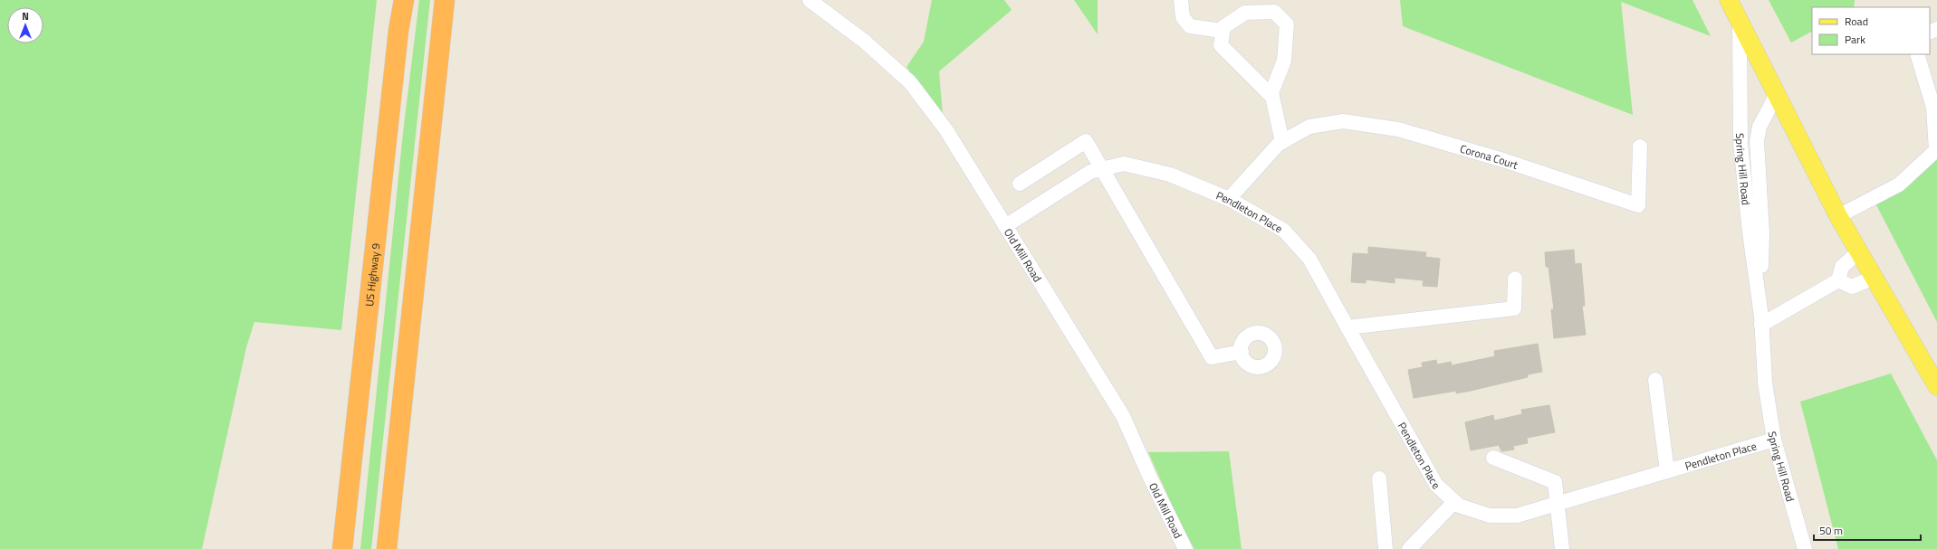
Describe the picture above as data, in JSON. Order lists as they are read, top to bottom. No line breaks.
{"streets":{"highway":["US Highway 9"],"street":["Corona Court","Spring Hill Road","Pendleton Place","Old Mill Road"]},"crossings":[["Corona Court","Pendleton Place"],["Spring Hill Road","Pendleton Place"],["Pendleton Place","Old Mill Road"]],"legend":["Road","Park"],"scale_bar":"50 m","north":"top"}
